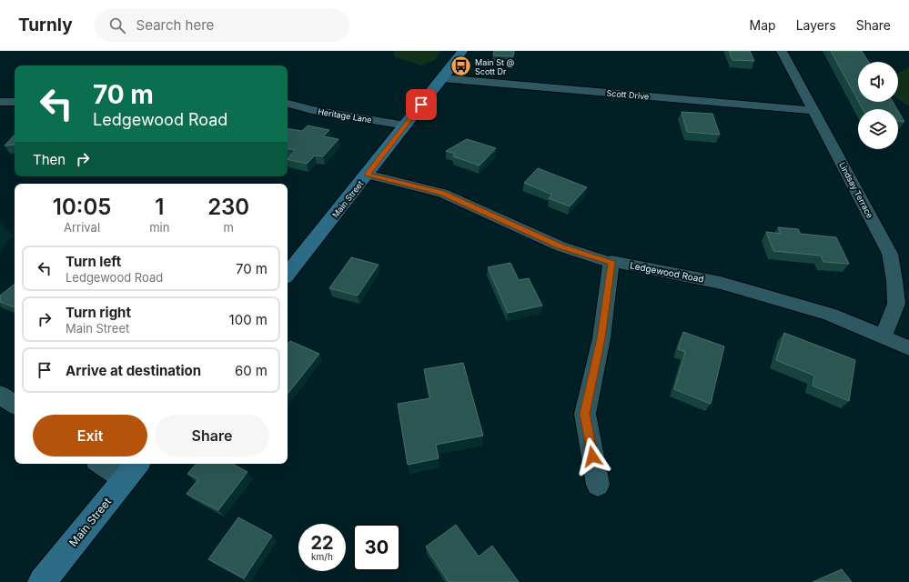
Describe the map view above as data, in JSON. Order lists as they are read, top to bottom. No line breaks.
{"streets":{"main road":["Main Street"],"street":["Scott Drive","Heritage Lane","Lindsay Terrace","Ledgewood Road"]},"crossings":[["Scott Drive","Lindsay Terrace"],["Scott Drive","Main Street"],["Heritage Lane","Main Street"],["Lindsay Terrace","Ledgewood Road"],["Main Street","Ledgewood Road"]],"places":{"bus stop":["Main St @ Scott Dr"]},"page":{"header":"Turnly","search":"Search here","nav":["Map","Layers","Share"],"turn":["70 m","Ledgewood Road"],"then":"Then","eta":["10:05","Arrival","1","min","230","m"],"list":[{"name":"Turn left","note":"Ledgewood Road","value":"70 m"},{"name":"Turn right","note":"Main Street","value":"100 m"},{"name":"Arrive at destination","value":"60 m"}],"buttons":["Exit","Share"],"speed":"22 km/h","limit":"30"}}
